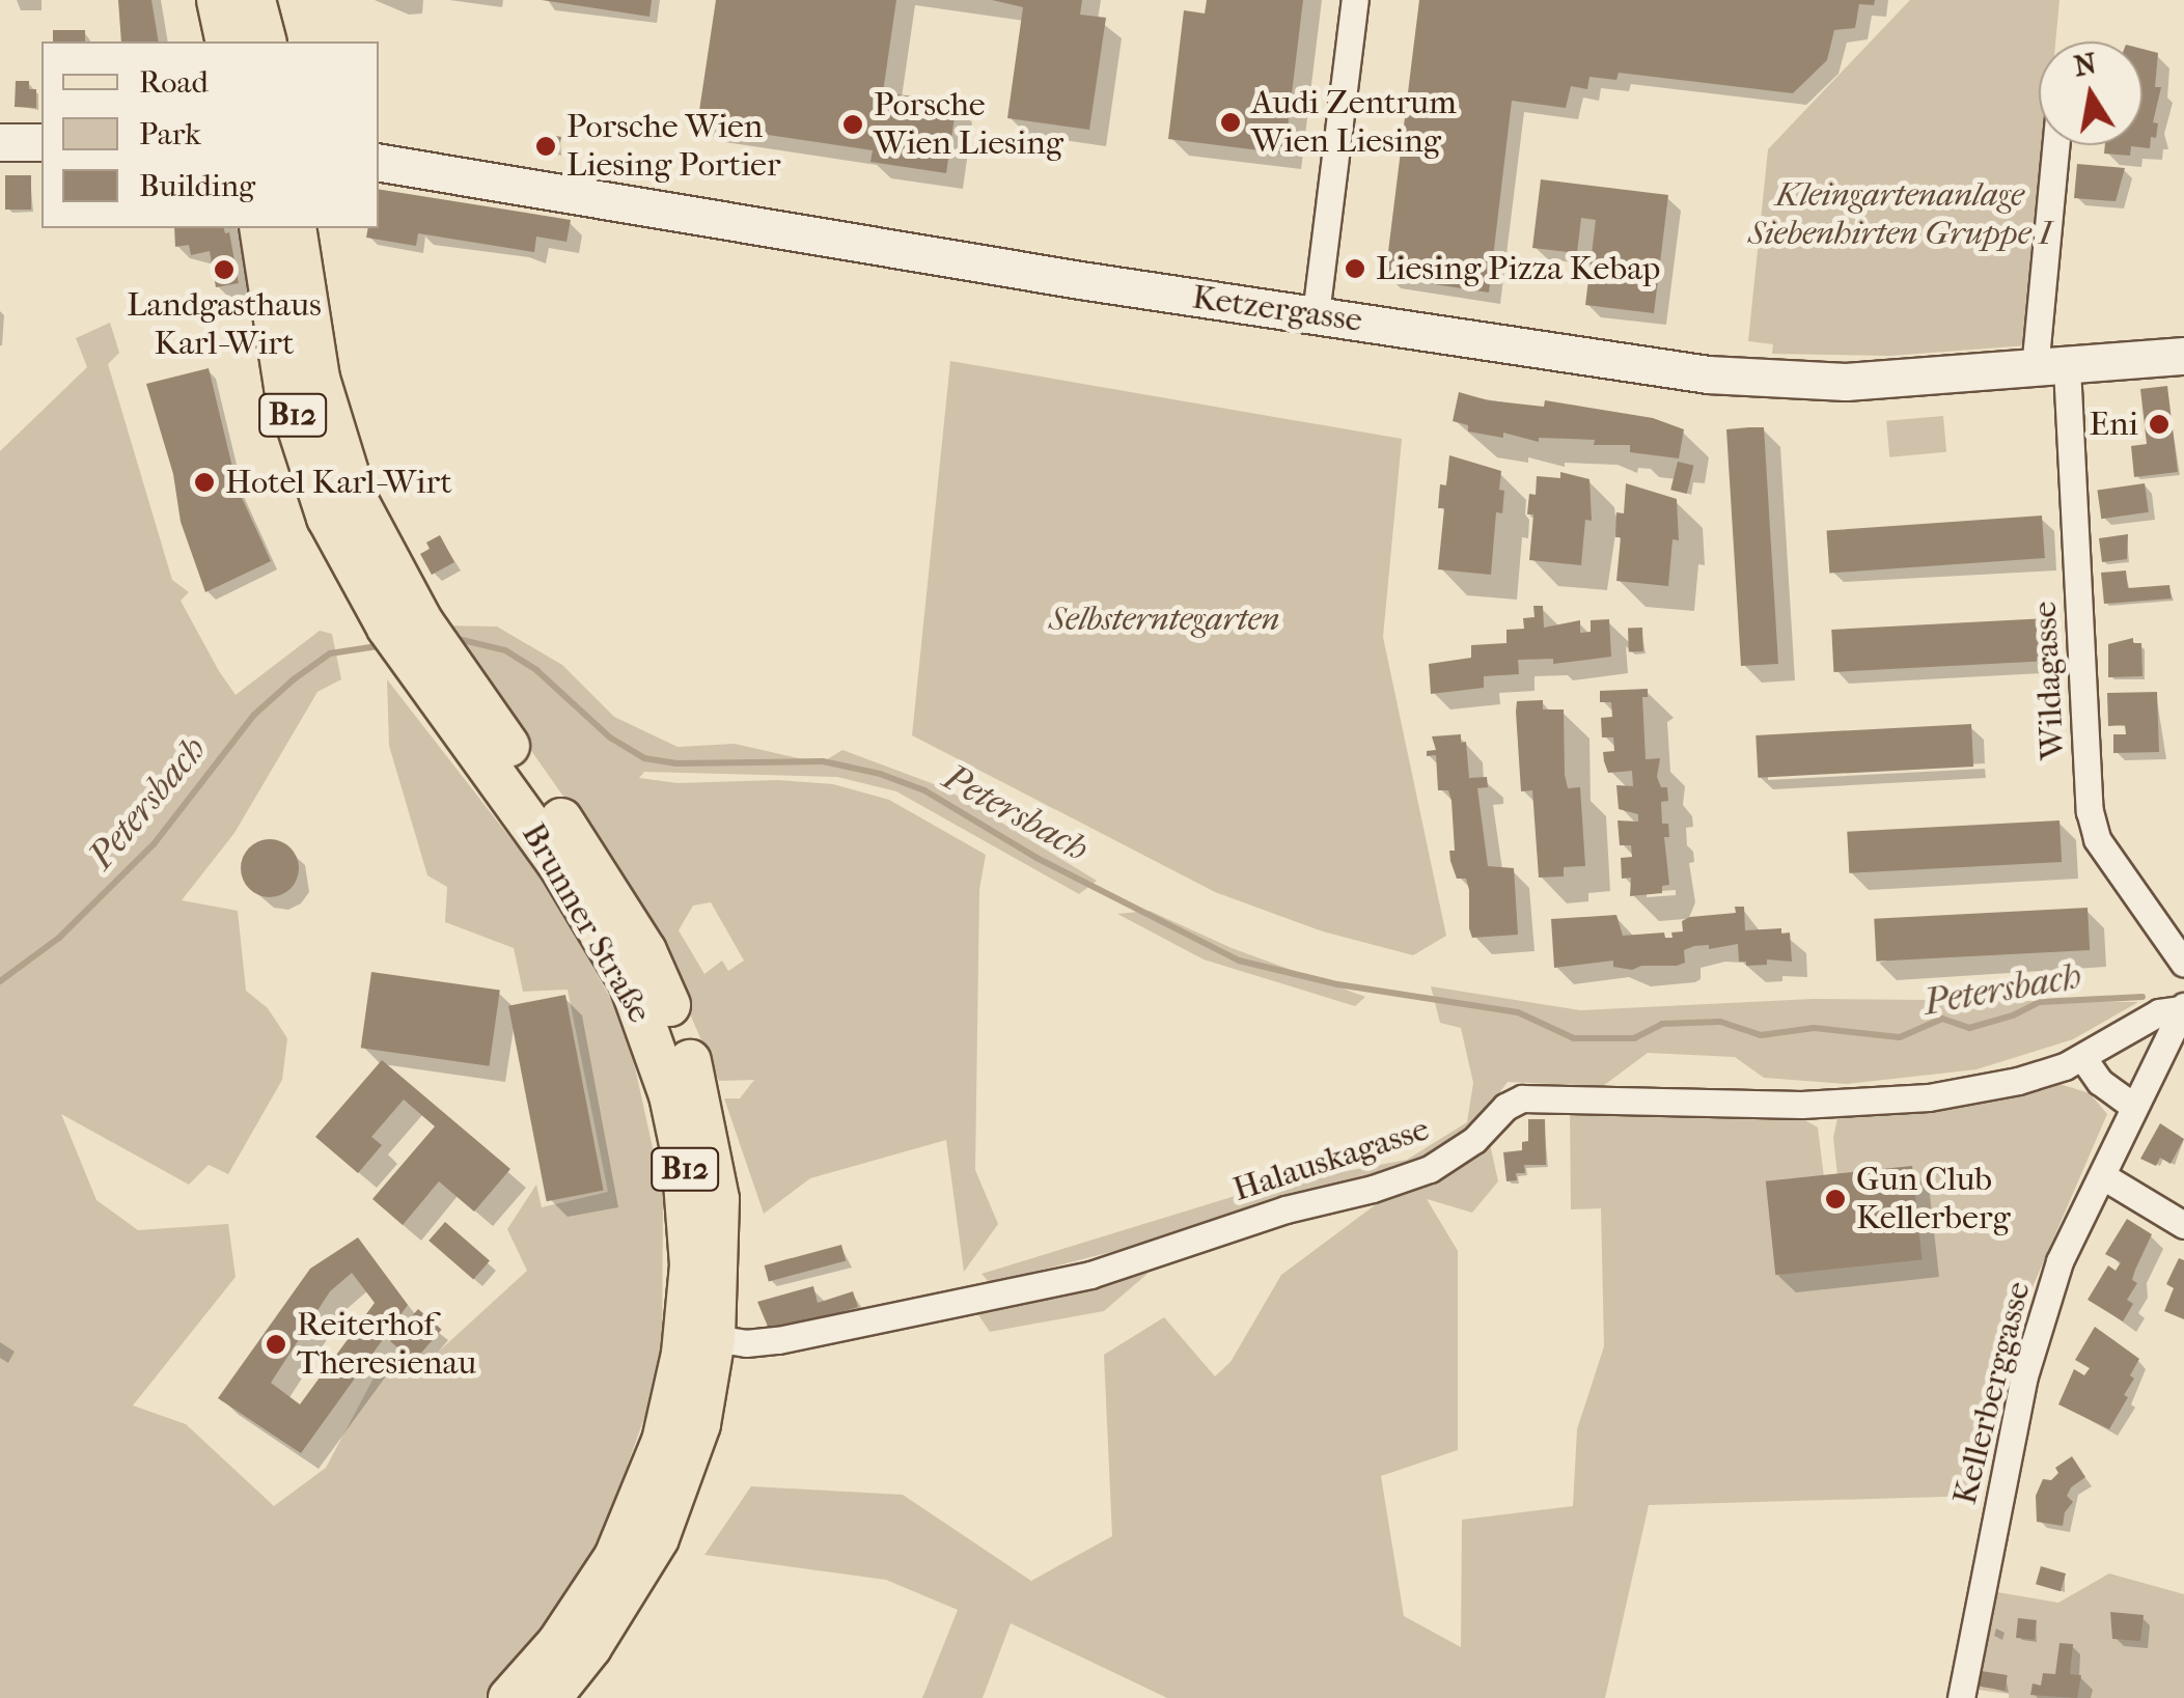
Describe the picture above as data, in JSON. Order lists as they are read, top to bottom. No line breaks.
{"streets":{"main road":["Ketzergasse","B12","Brunner Straße"],"street":["Wildagasse","Halauskagasse","Kellerberggasse"]},"crossings":[["Ketzergasse","Wildagasse"],["Brunner Straße","Halauskagasse"],["Halauskagasse","Kellerberggasse"]],"water":["Petersbach"],"parks":["Kleingartenanlage Siebenhirten Gruppe I","Selbsterntegarten"],"places":["Audi Zentrum Wien Liesing","Porsche Wien Liesing","Porsche Wien Liesing Portier","Liesing Pizza Kebap","Landgasthaus Karl-Wirt","Eni","Hotel Karl-Wirt","Gun Club Kellerberg","Reiterhof Theresienau"],"legend":["Road","Park","Building"],"north":"top"}
